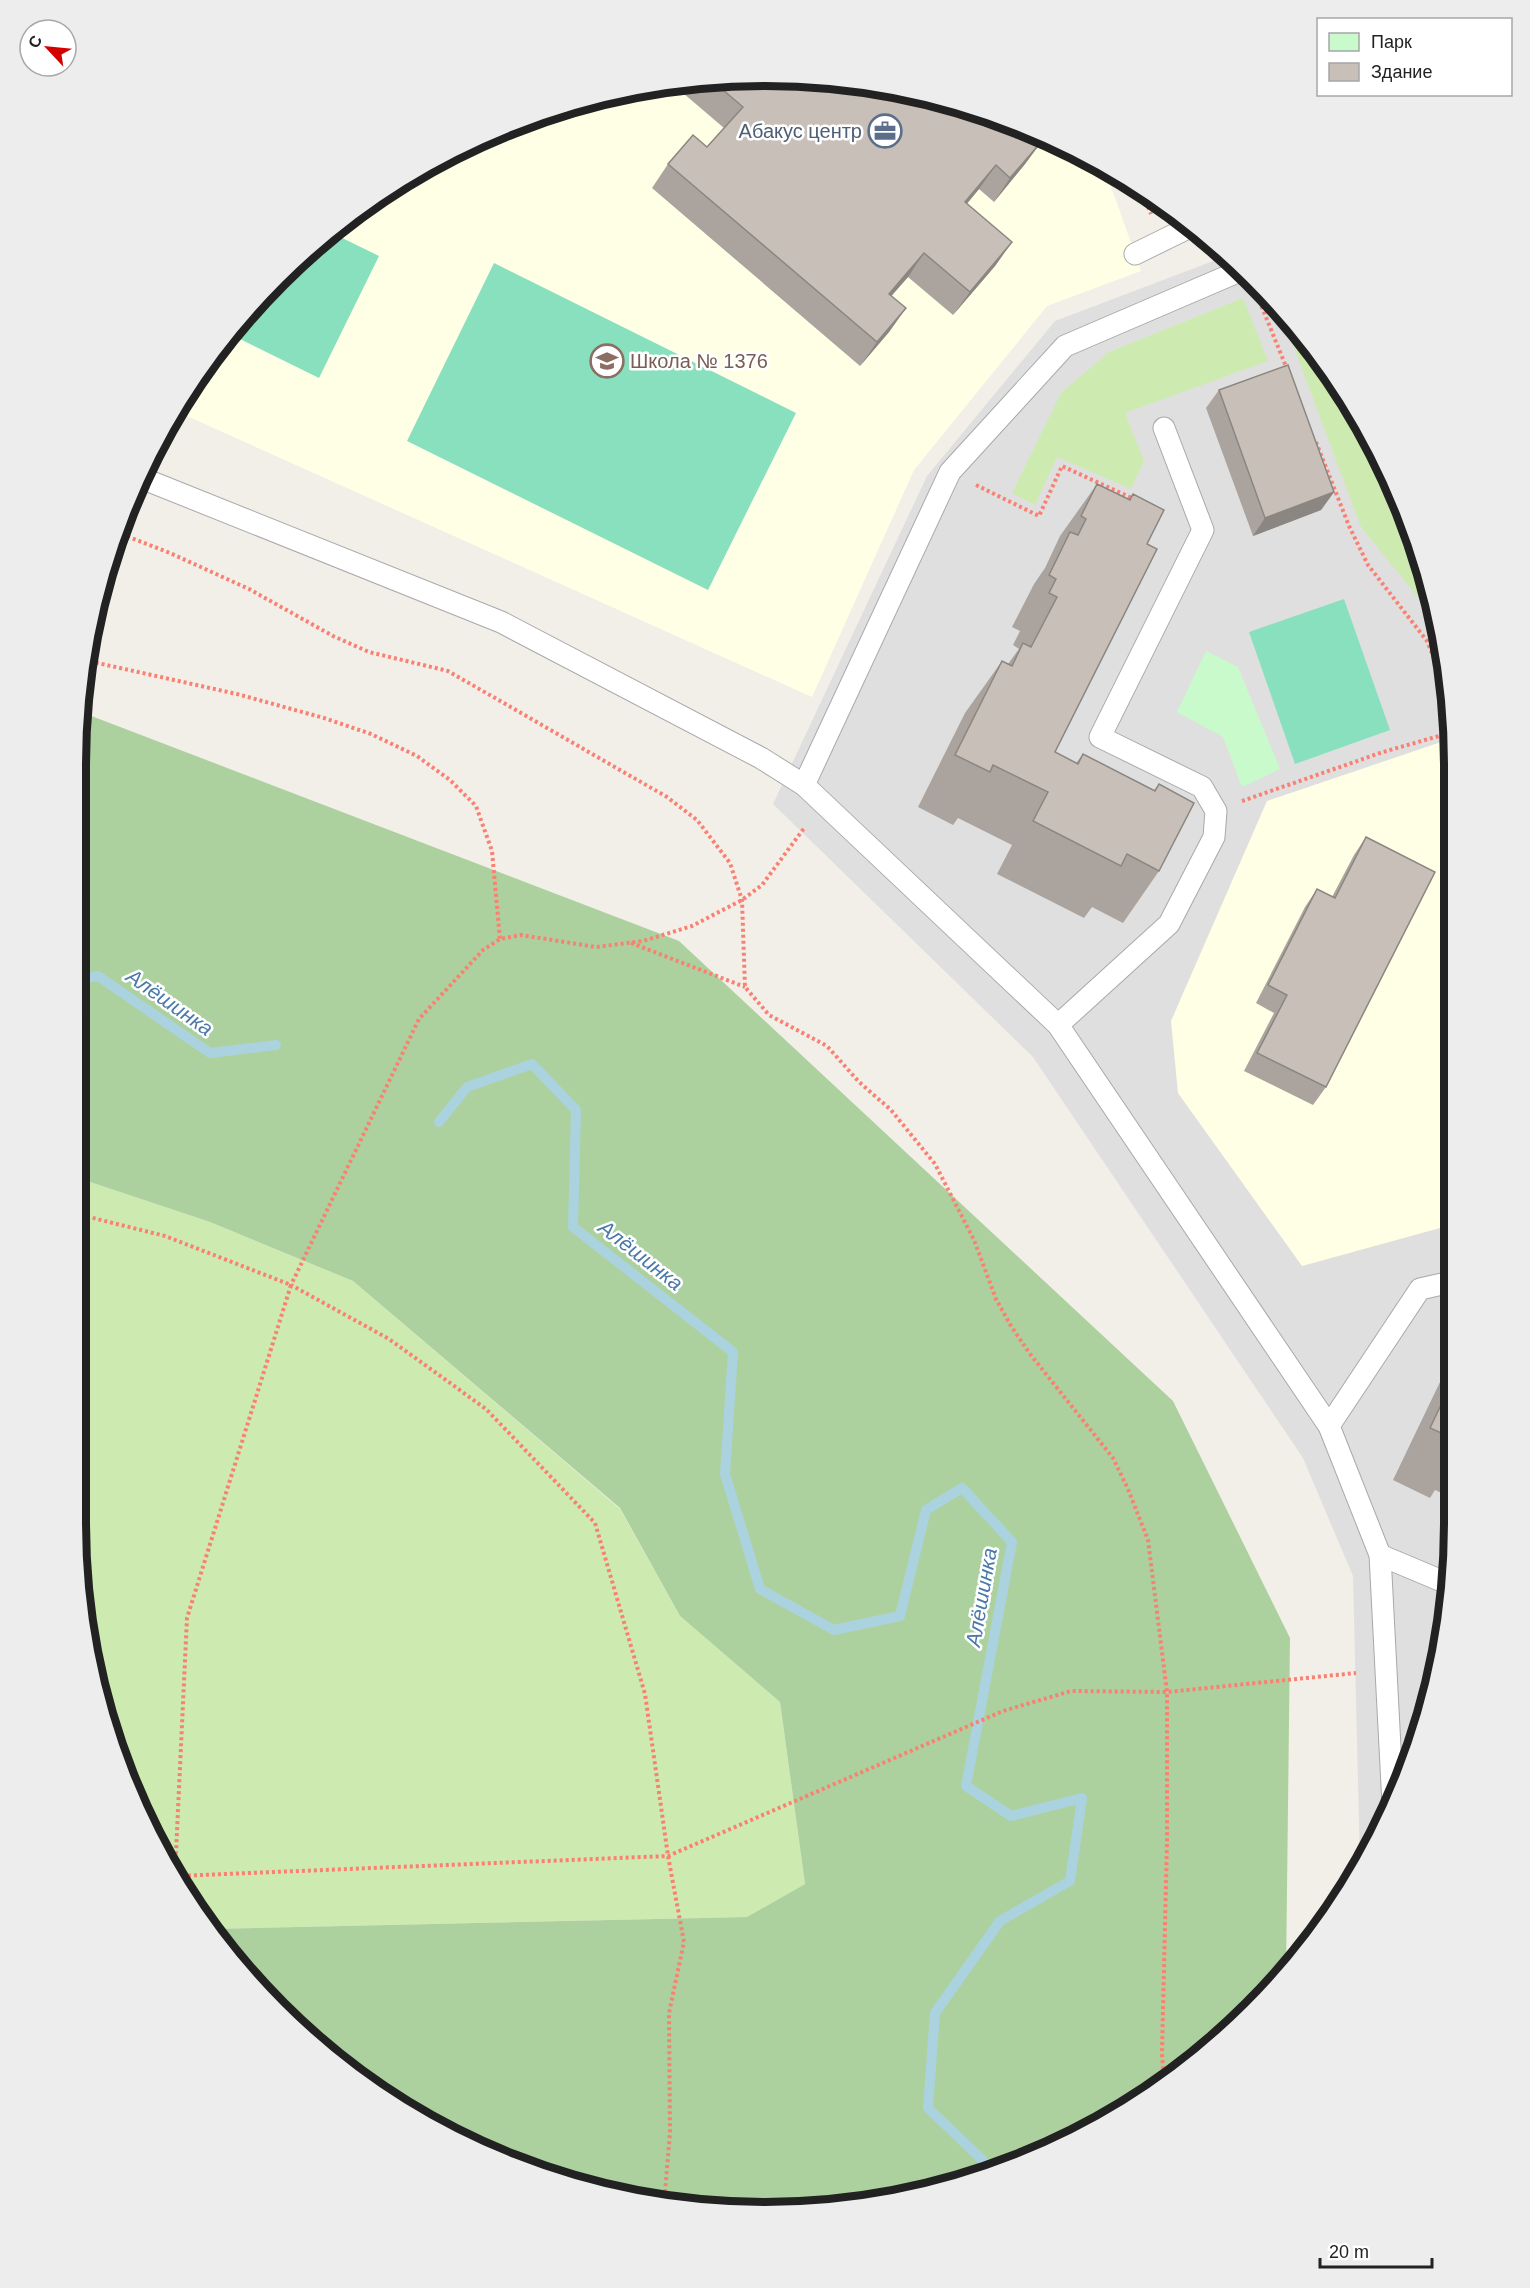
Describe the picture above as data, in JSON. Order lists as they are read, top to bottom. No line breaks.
{"water":["Алёшинка"],"places":{"office":["Абакус центр"],"school or university":["Школа № 1376"]},"legend":["Парк","Здание"],"scale_bar":"20 m","north":"top left"}
